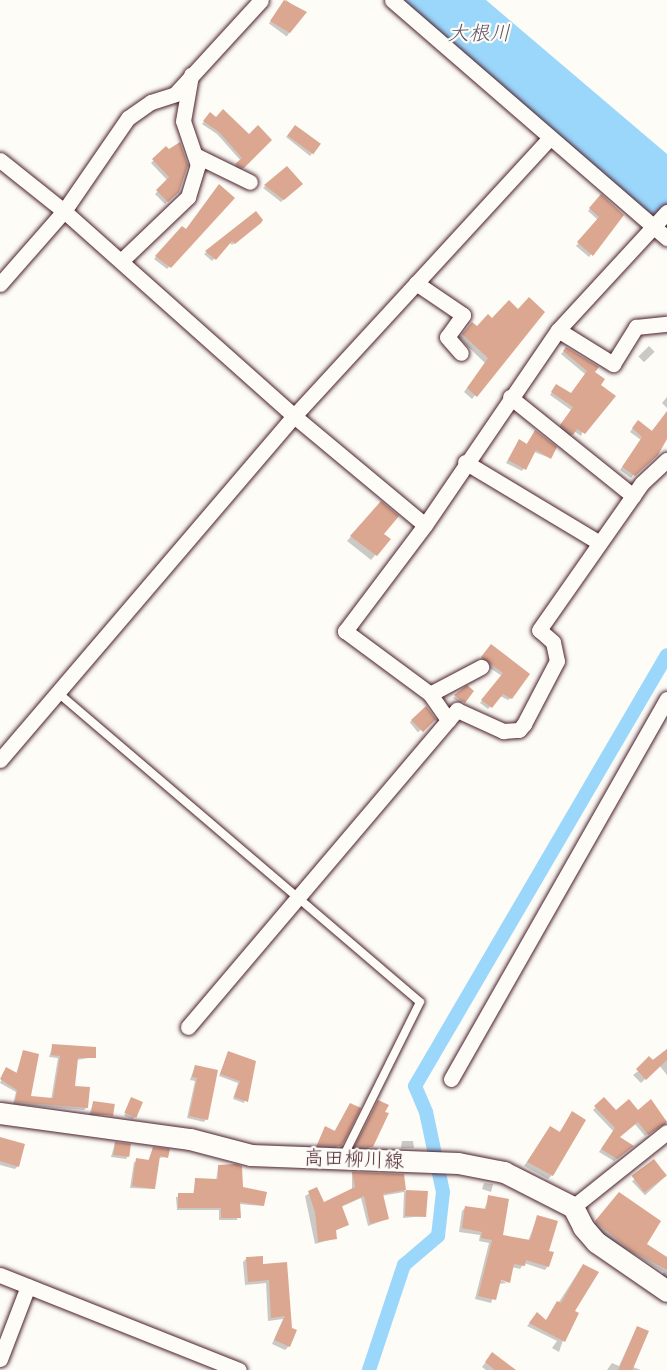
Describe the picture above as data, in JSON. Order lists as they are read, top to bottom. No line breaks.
{"streets":{"main road":["高田柳川線"]},"water":["大根川"]}
